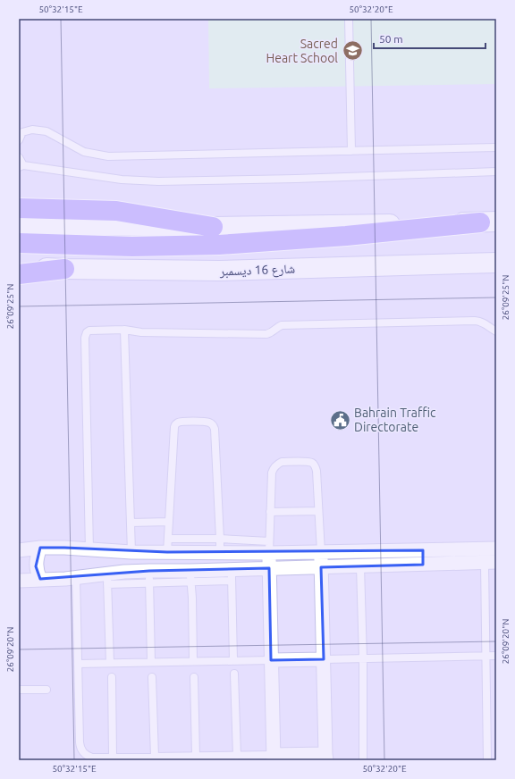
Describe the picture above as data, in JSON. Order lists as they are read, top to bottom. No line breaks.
{"streets":{"main road":["شارع 16 ديسمبر"]},"places":{"school or university":["Sacred Heart School"],"public building":["Bahrain Traffic Directorate"]},"scale_bar":"50 m","coordinates":["50°32'15\"E","50°32'20\"E","26°09'25\"N","26°09'20\"N"]}
